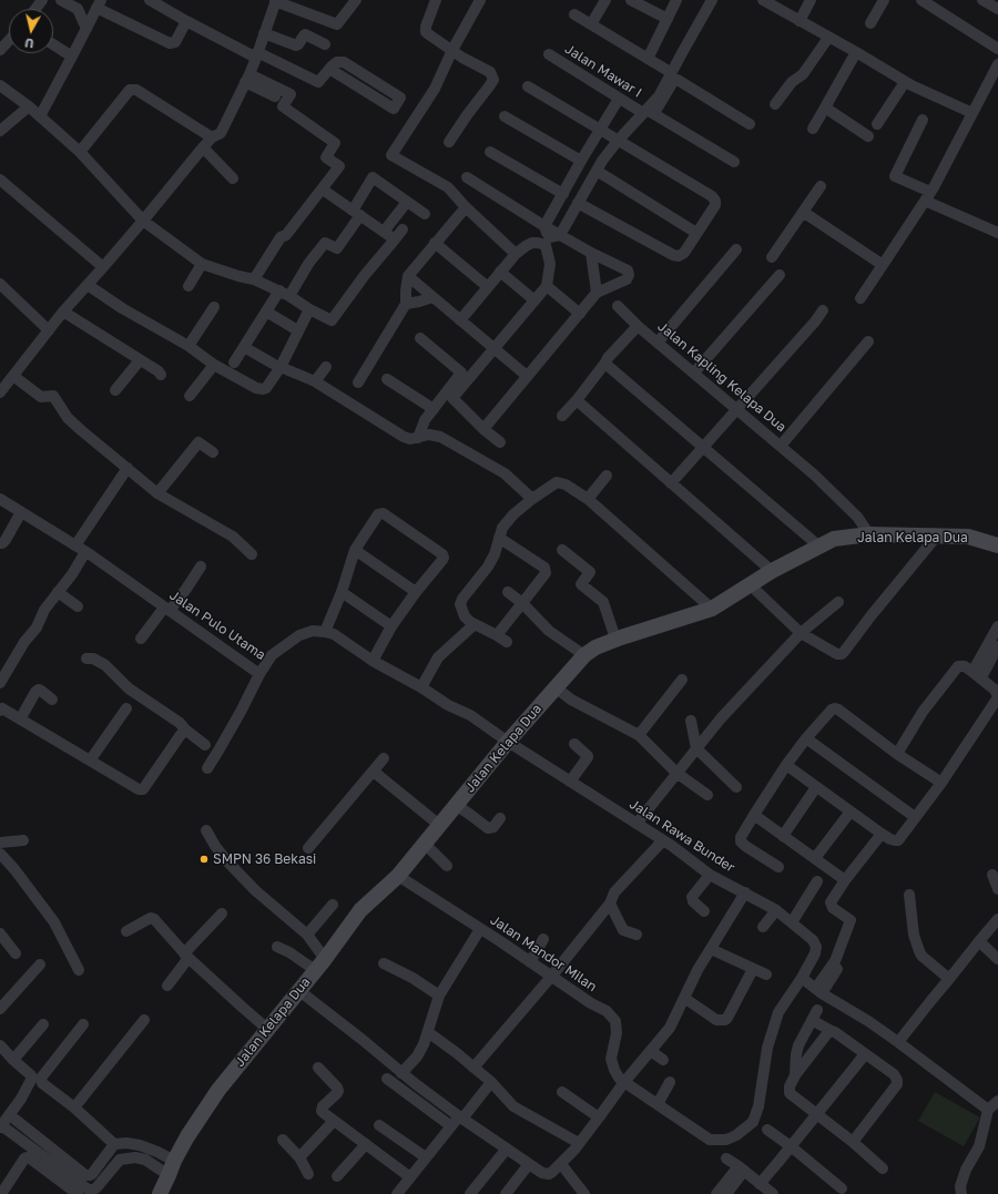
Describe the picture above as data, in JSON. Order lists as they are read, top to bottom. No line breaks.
{"streets":{"main road":["Jalan Kelapa Dua"],"street":["Jalan Mawar I","Jalan Kapling Kelapa Dua","Jalan Pulo Utama","Jalan Rawa Bunder","Jalan Mandor Milan"]},"crossings":[["Jalan Kapling Kelapa Dua","Jalan Kelapa Dua"],["Jalan Kelapa Dua","Jalan Rawa Bunder"],["Jalan Kelapa Dua","Jalan Mandor Milan"]],"places":["SMPN 36 Bekasi"],"north":"bottom"}
